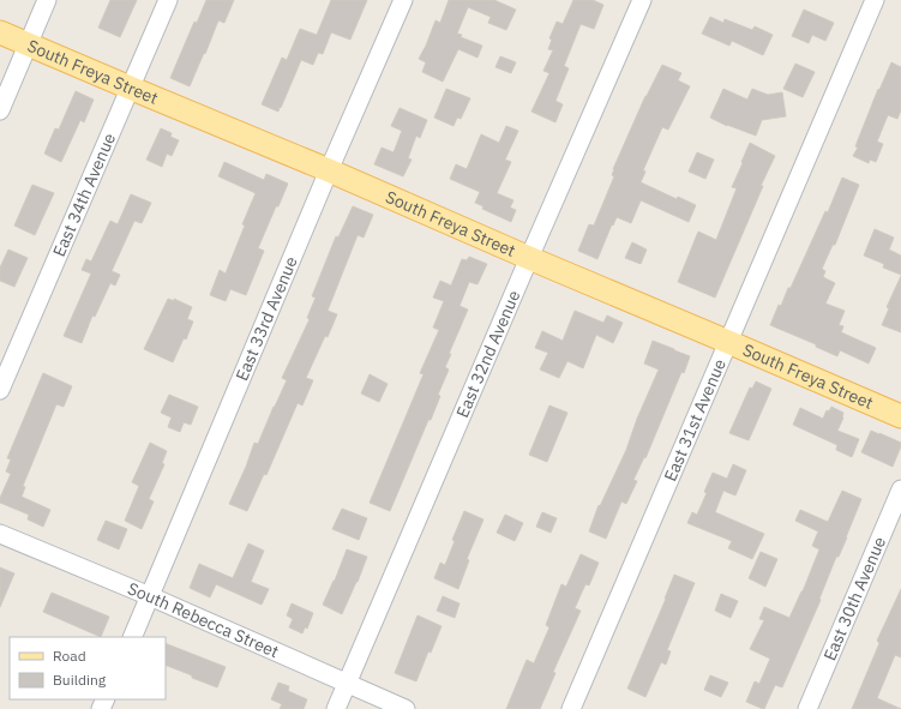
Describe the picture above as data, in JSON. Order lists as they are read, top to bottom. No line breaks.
{"streets":{"main road":["South Freya Street"],"street":["East 34th Avenue","East 33rd Avenue","East 32nd Avenue","East 31st Avenue","East 30th Avenue","South Rebecca Street"]},"crossings":[["South Freya Street","East 34th Avenue"],["South Freya Street","East 33rd Avenue"],["South Freya Street","East 32nd Avenue"],["South Freya Street","East 31st Avenue"],["East 33rd Avenue","South Rebecca Street"],["East 32nd Avenue","South Rebecca Street"]],"legend":["Road","Building"]}
